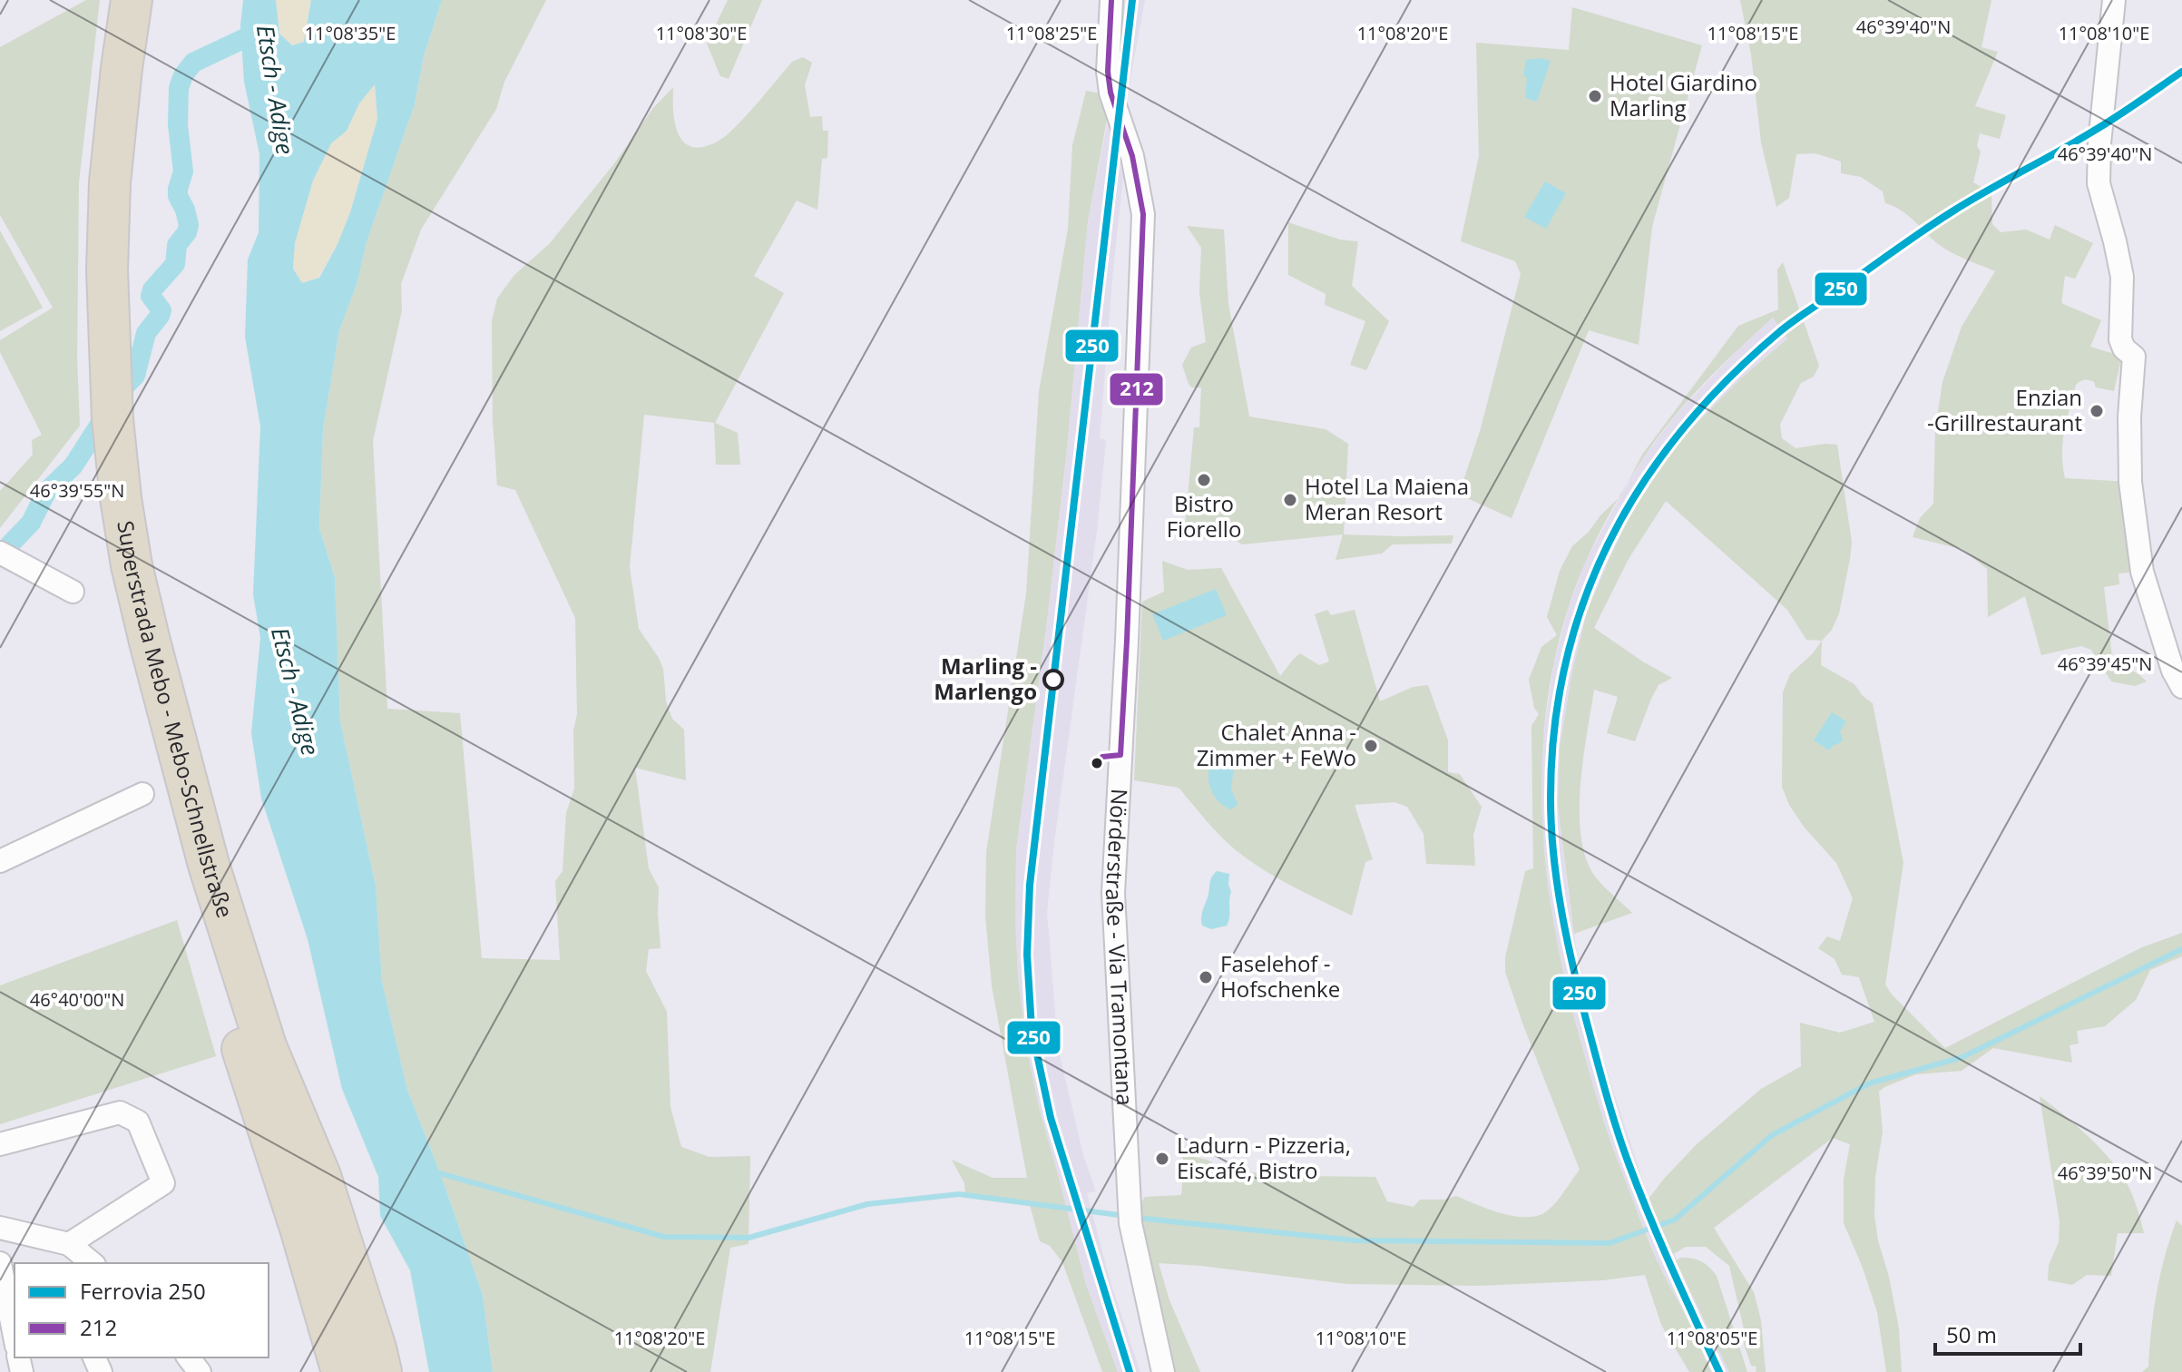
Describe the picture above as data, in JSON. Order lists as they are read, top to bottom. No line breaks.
{"streets":{"highway":["Superstrada Mebo - Mebo-Schnellstraße"],"street":["Nörderstraße - Via Tramontana"]},"water":["Etsch - Adige"],"places":["Hotel Giardino Marling","Enzian -Grillrestaurant","Bistro Fiorello","Hotel La Maiena Meran Resort","Marling - Marlengo","Chalet Anna - Zimmer + FeWo","Faselehof - Hofschenke","Ladurn - Pizzeria, Eiscafé, Bistro"],"lines":["rail line 250","transit line 212"],"legend":["Ferrovia 250","212"],"scale_bar":"50 m","coordinates":["46°39'40\"N","11°08'35\"E","11°08'30\"E","11°08'25\"E","11°08'20\"E","11°08'15\"E","11°08'10\"E","46°39'55\"N","46°39'45\"N","46°40'00\"N","46°39'50\"N","11°08'05\"E"]}
